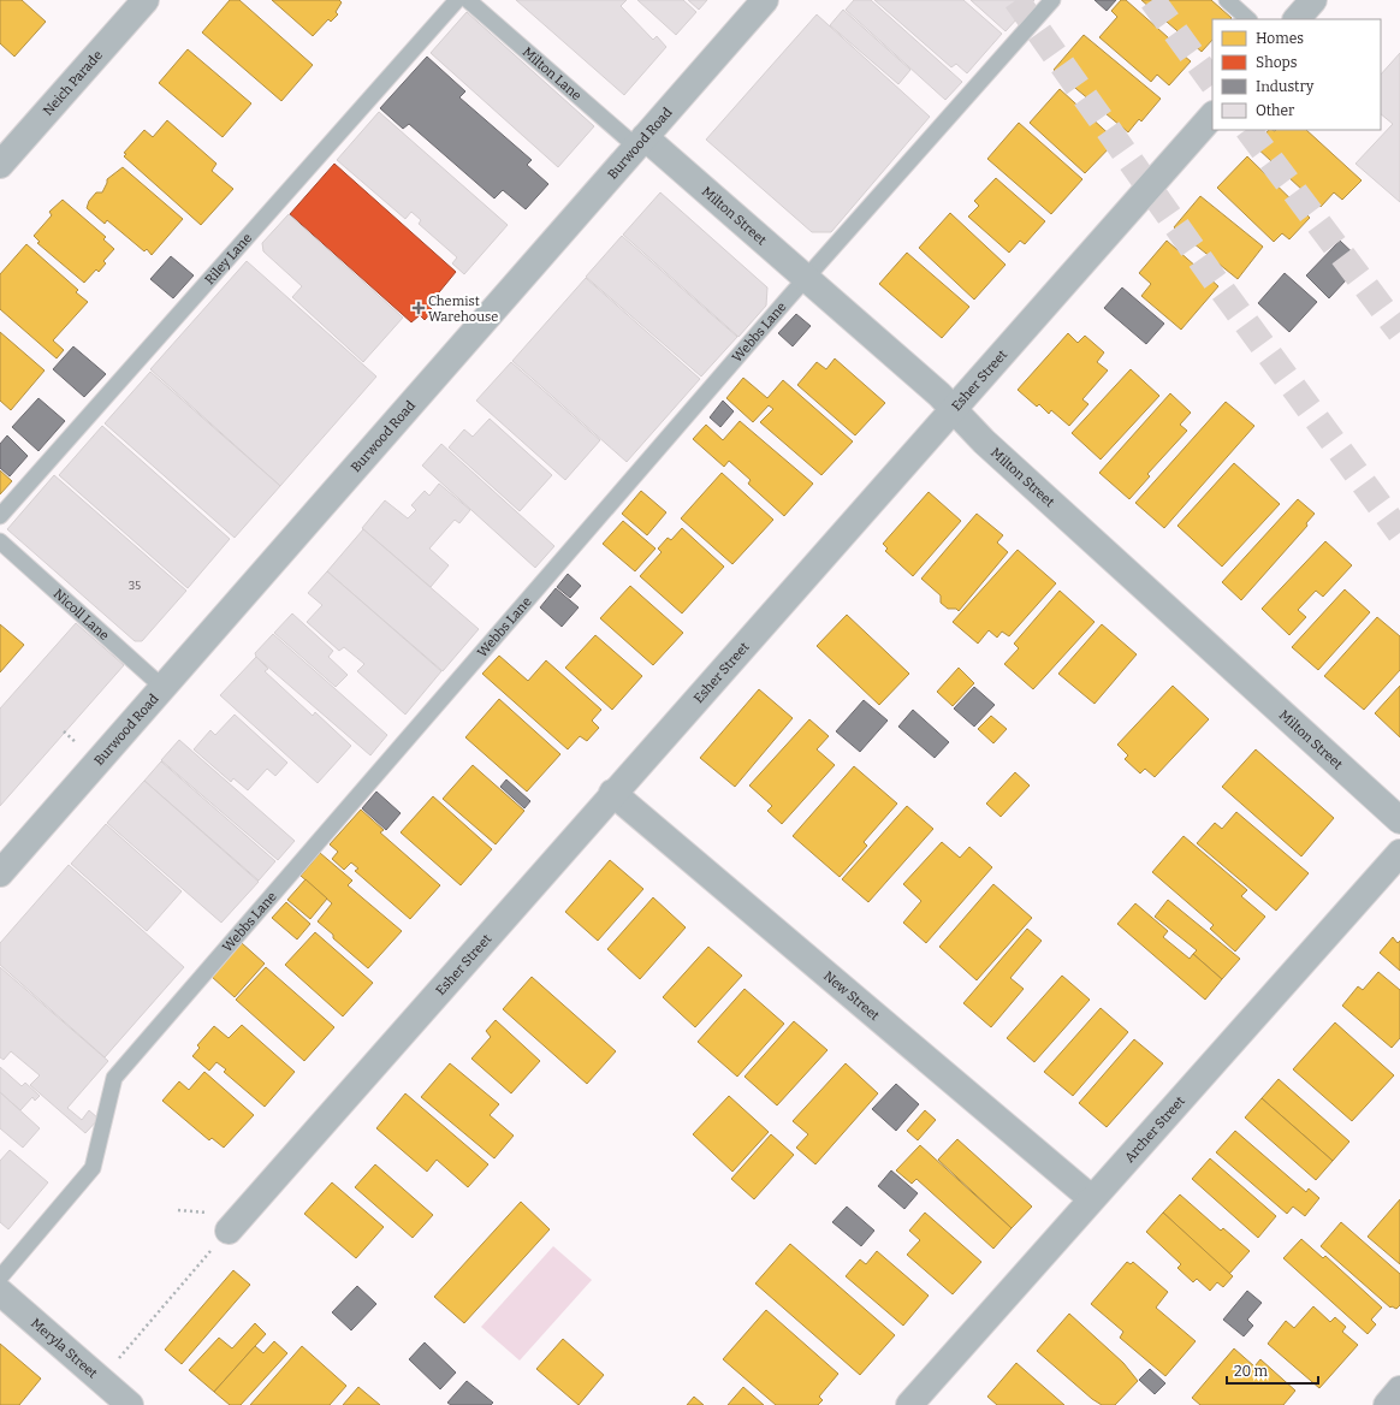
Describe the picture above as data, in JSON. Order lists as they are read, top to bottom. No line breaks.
{"streets":{"street":["Neich Parade","Burwood Road","Milton Street","Esher Street","New Street","Archer Street","Meryla Street"],"lane":["Milton Lane","Riley Lane","Webbs Lane","Nicoll Lane"]},"crossings":[["Milton Lane","Burwood Road"],["Milton Lane","Milton Street"],["Burwood Road","Milton Street"],["Burwood Road","Nicoll Lane"],["Milton Street","Webbs Lane"],["Milton Street","Esher Street"],["Esher Street","New Street"],["New Street","Archer Street"]],"places":{"health":["Chemist Warehouse"]},"house_numbers":["35"],"legend":["Homes","Shops","Industry","Other"],"scale_bar":"20 m"}
